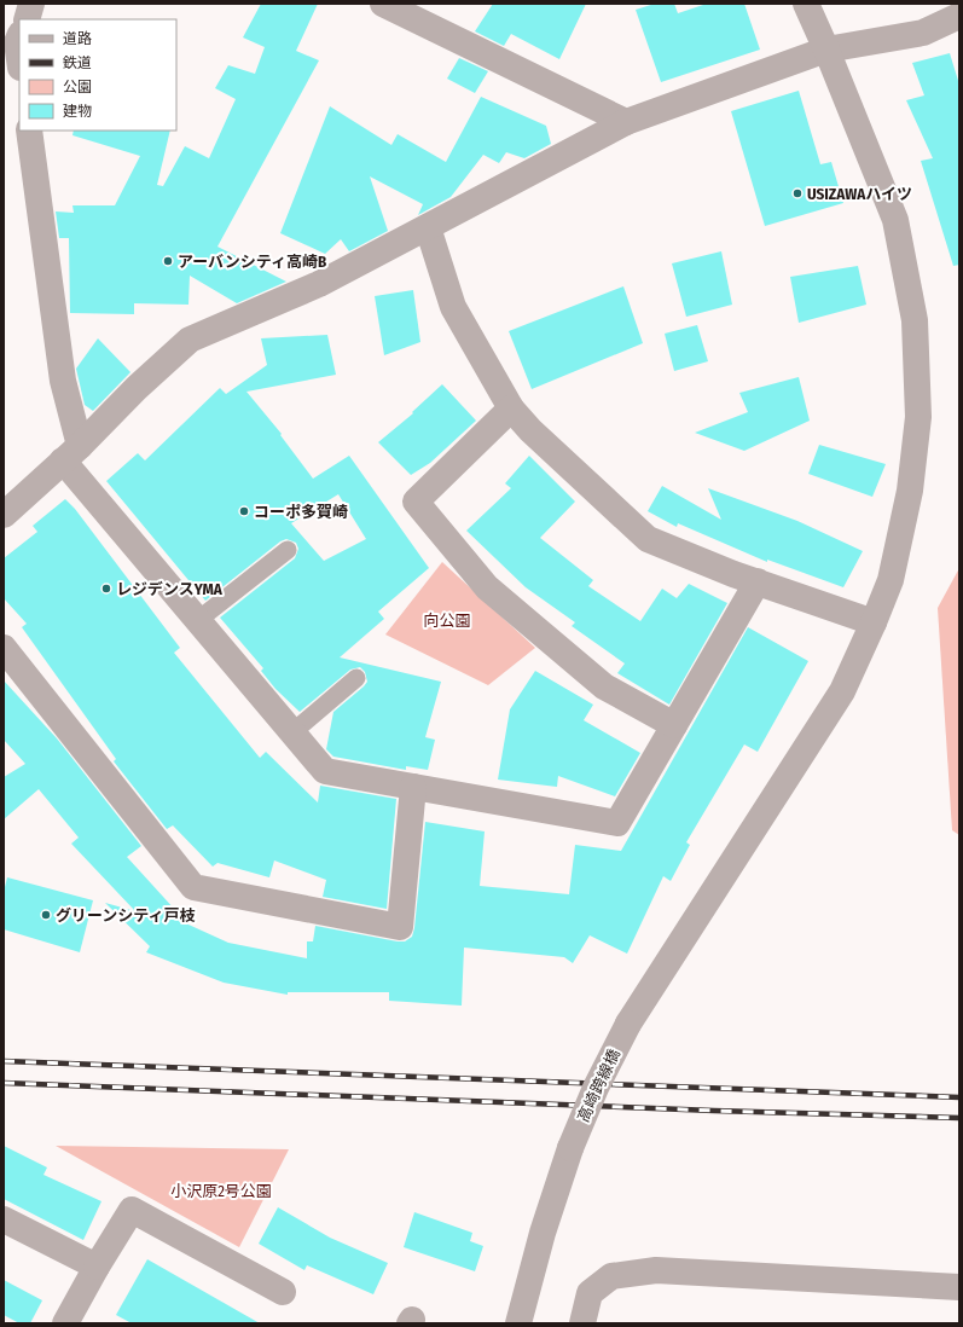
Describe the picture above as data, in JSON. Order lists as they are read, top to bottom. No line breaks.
{"streets":{"street":["高崎跨線橋"]},"parks":["向公園","小沢原2号公園"],"places":["USIZAWAハイツ","アーバンシティ高崎B","コーポ多賀崎","レジデンスYMA","グリーンシティ戸枝"],"legend":["道路","鉄道","公園","建物"]}
